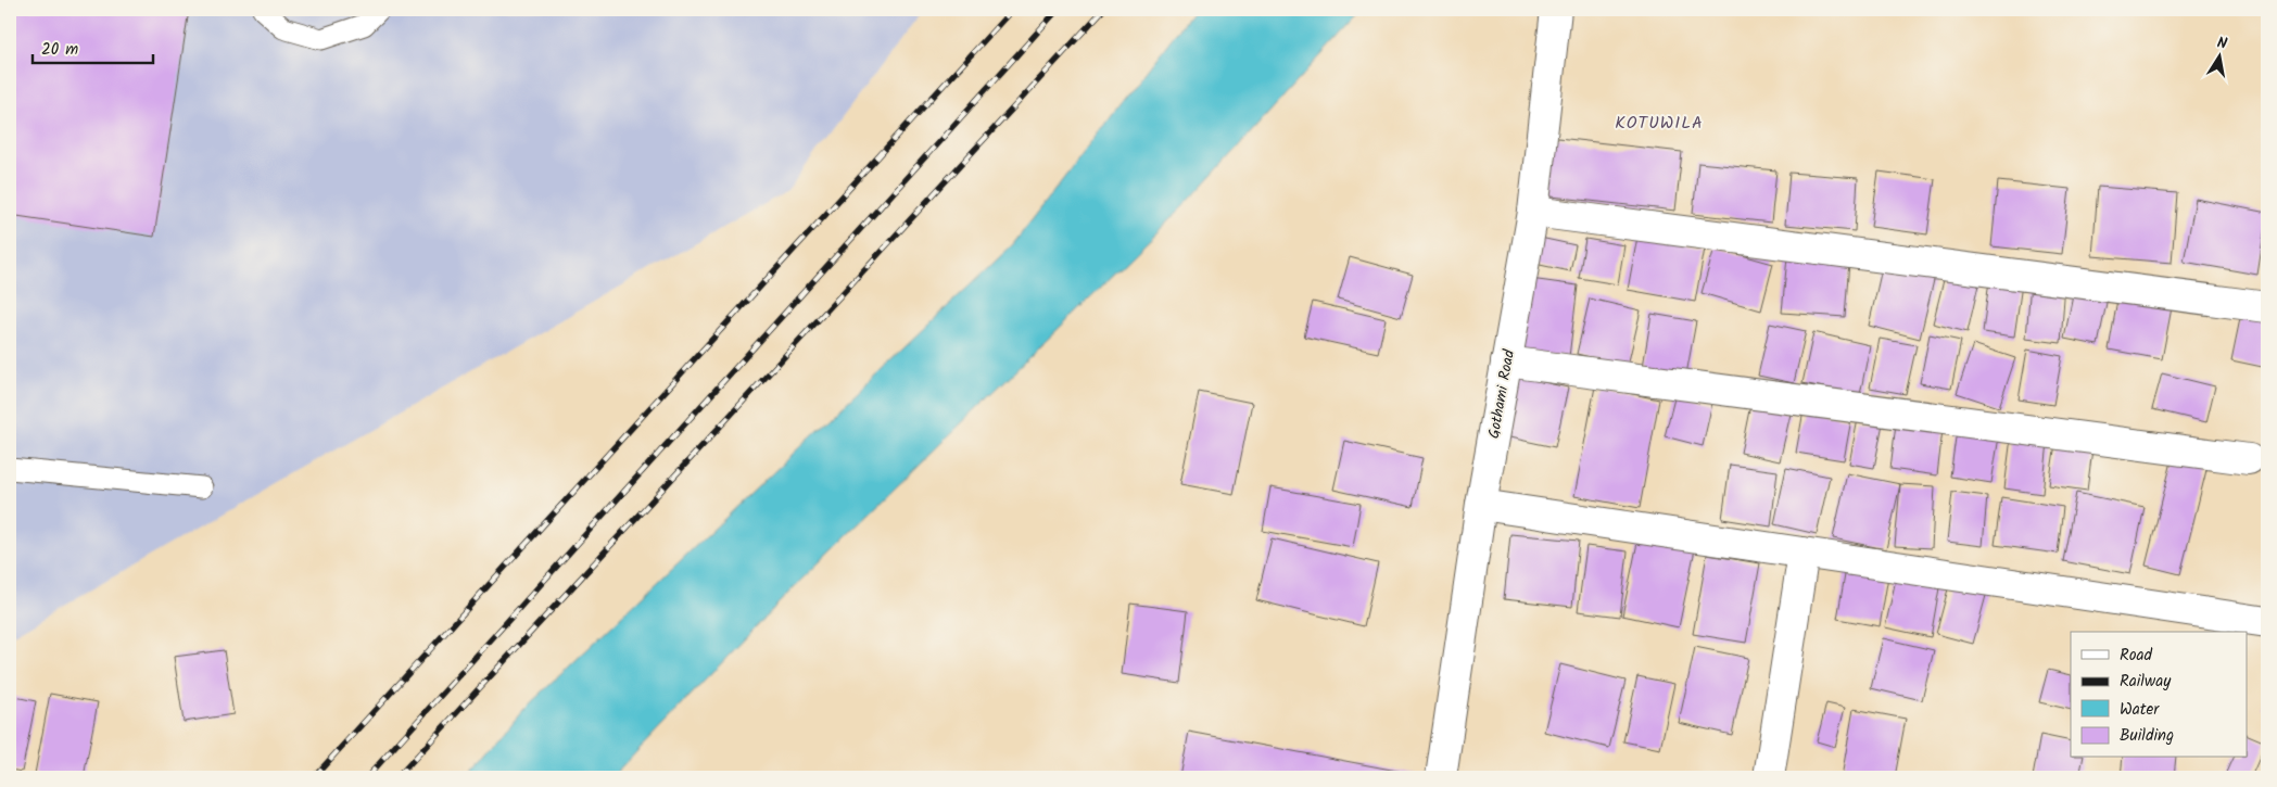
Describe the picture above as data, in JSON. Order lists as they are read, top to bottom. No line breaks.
{"streets":{"street":["Gothami Road"]},"districts":["KOTUWILA"],"legend":["Road","Railway","Water","Building"],"scale_bar":"20 m","north":"top"}
